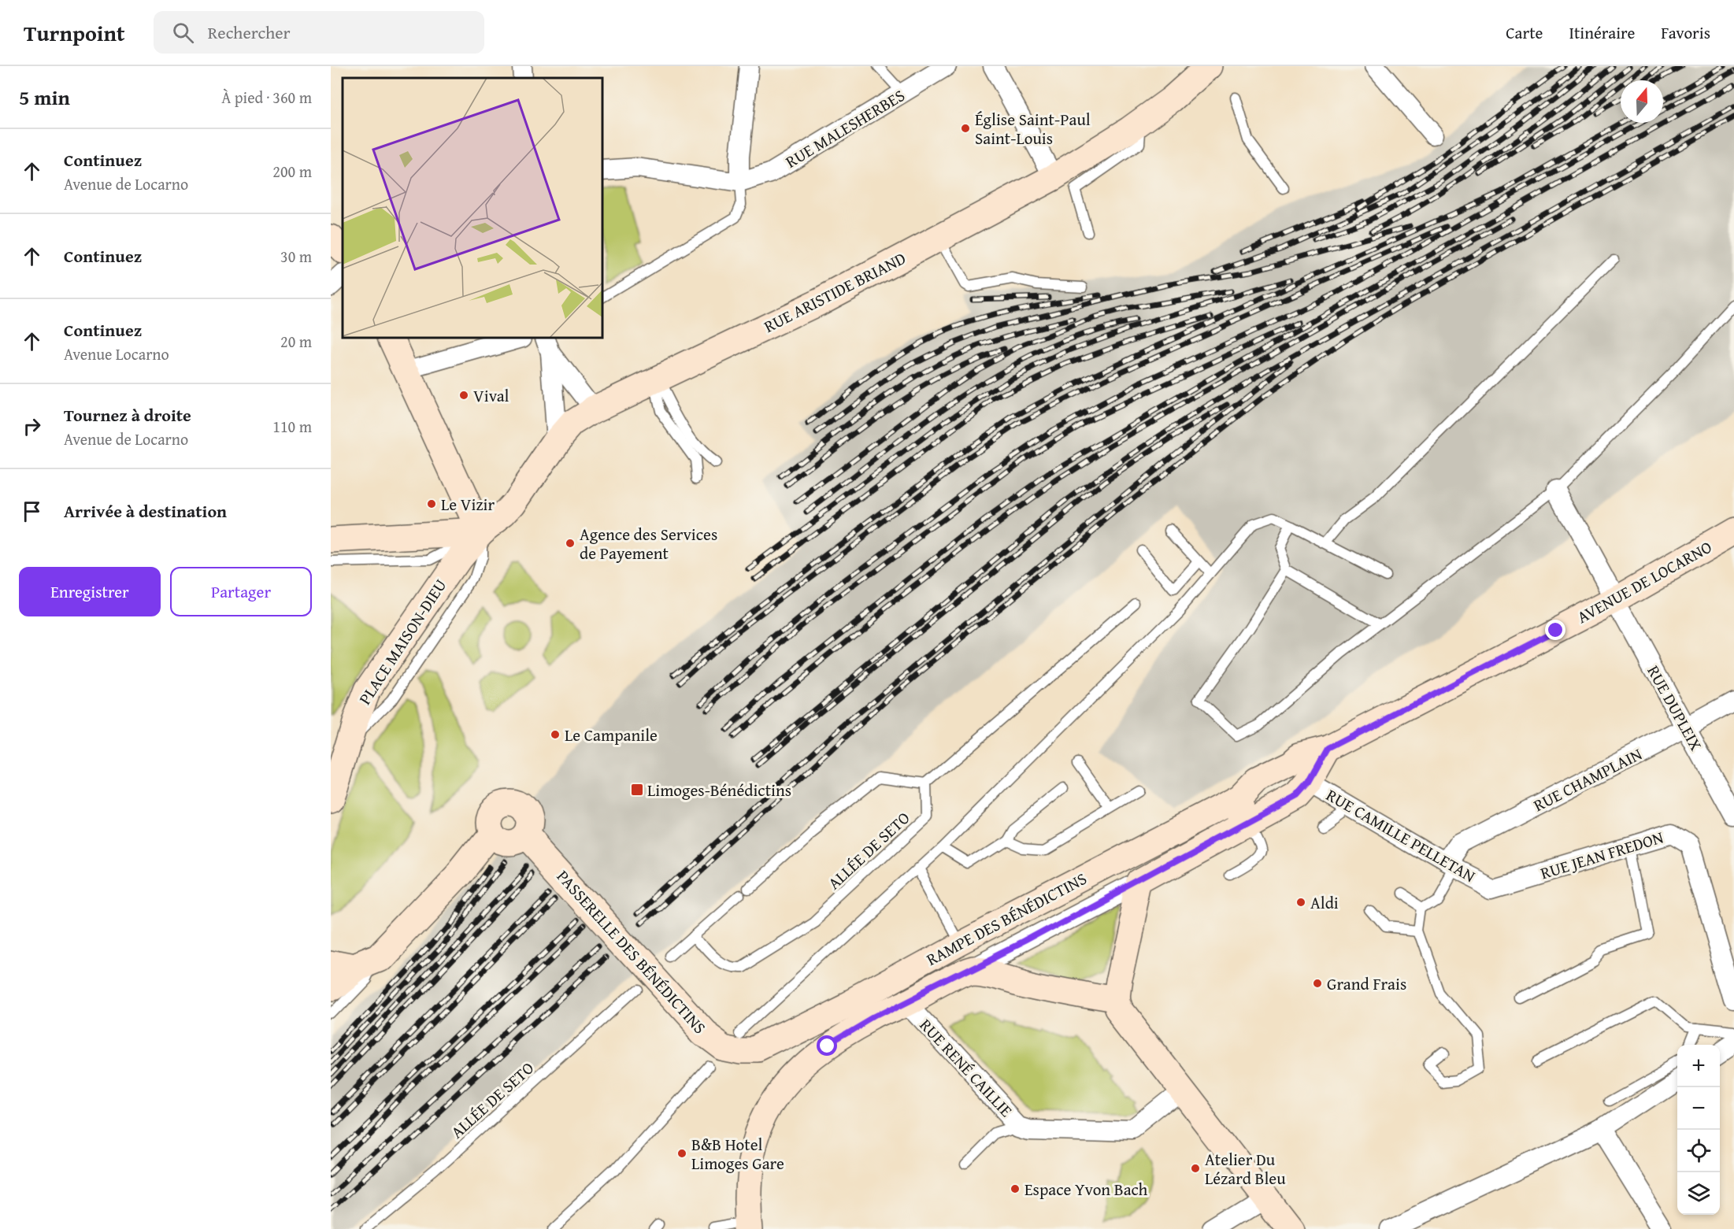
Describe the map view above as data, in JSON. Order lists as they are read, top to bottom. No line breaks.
{"streets":{"street":["RUE MALESHERBES","RUE ARISTIDE BRIAND","AVENUE DE LOCARNO","PLACE MAISON-DIEU","RUE DUPLEIX","RUE CHAMPLAIN","RUE CAMILLE PELLETAN","RUE JEAN FREDON","RAMPE DES BÉNÉDICTINS","PASSERELLE DES BÉNÉDICTINS","RUE RENÉ CAILLIE"],"lane":["ALLÉE DE SETO"]},"crossings":[["RUE ARISTIDE BRIAND","PLACE MAISON-DIEU"],["AVENUE DE LOCARNO","RUE DUPLEIX"],["AVENUE DE LOCARNO","RAMPE DES BÉNÉDICTINS"],["RUE DUPLEIX","RUE CHAMPLAIN"],["RUE CHAMPLAIN","RUE CAMILLE PELLETAN"],["RUE CAMILLE PELLETAN","RUE JEAN FREDON"],["RAMPE DES BÉNÉDICTINS","PASSERELLE DES BÉNÉDICTINS"]],"places":{"other":["Église Saint-Paul Saint-Louis","Vival","Le Vizir","Agence des Services de Payement","Le Campanile","Aldi","Grand Frais","B&B Hotel Limoges Gare","Atelier Du Lézard Bleu","Espace Yvon Bach"],"transit":["Limoges-Bénédictins"]},"north":"top","page":{"header":"Turnpoint","search":"Rechercher","nav":["Carte","Itinéraire","Favoris"],"heading":["5 min","À pied · 360 m"],"list":[["Continuez","Avenue de Locarno","200 m"],["Continuez","30 m"],["Continuez","Avenue Locarno","20 m"],["Tournez à droite","Avenue de Locarno","110 m"],"Arrivée à destination"],"buttons":["Enregistrer","Partager"],"map_buttons":["+","−"]}}
